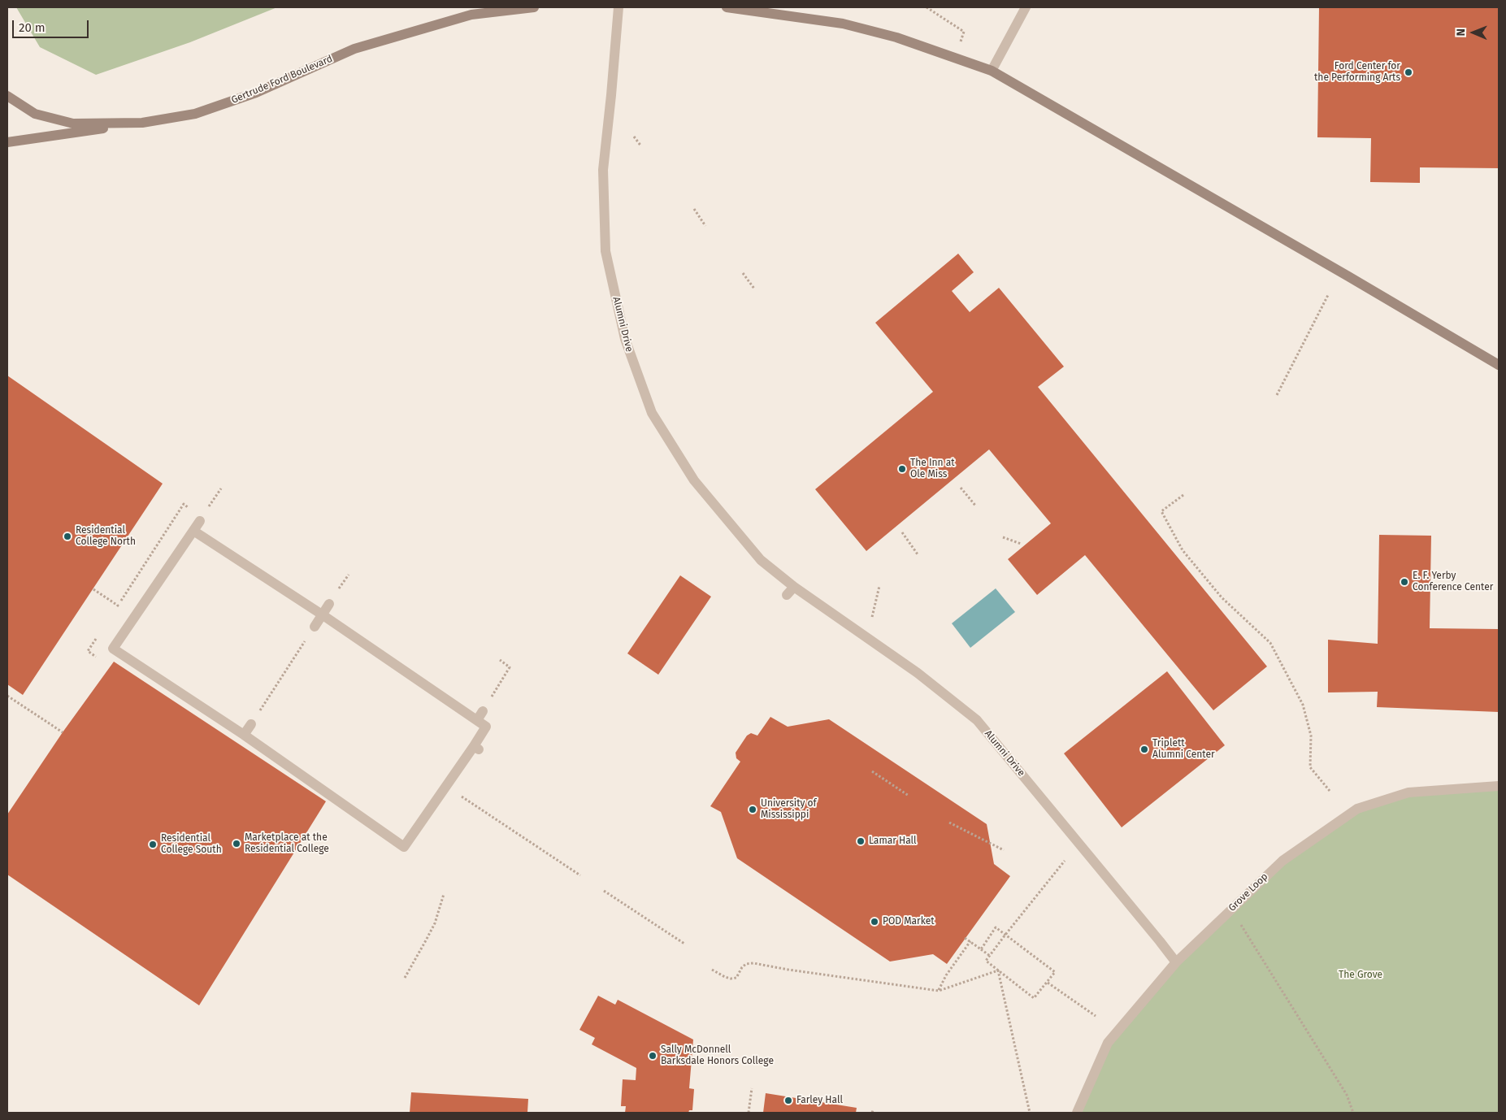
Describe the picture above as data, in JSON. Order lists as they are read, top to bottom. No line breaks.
{"streets":{"street":["Gertrude Ford Boulevard","Alumni Drive","Grove Loop"]},"crossings":[["Alumni Drive","Grove Loop"]],"parks":["The Grove"],"places":["Ford Center for the Performing Arts","The Inn at Ole Miss","Residential College North","E. F. Yerby Conference Center","Triplett Alumni Center","University of Mississippi","Lamar Hall","Marketplace at the Residential College","Residential College South","POD Market","Sally McDonnell Barksdale Honors College","Farley Hall"],"scale_bar":"20 m","north":"left"}
